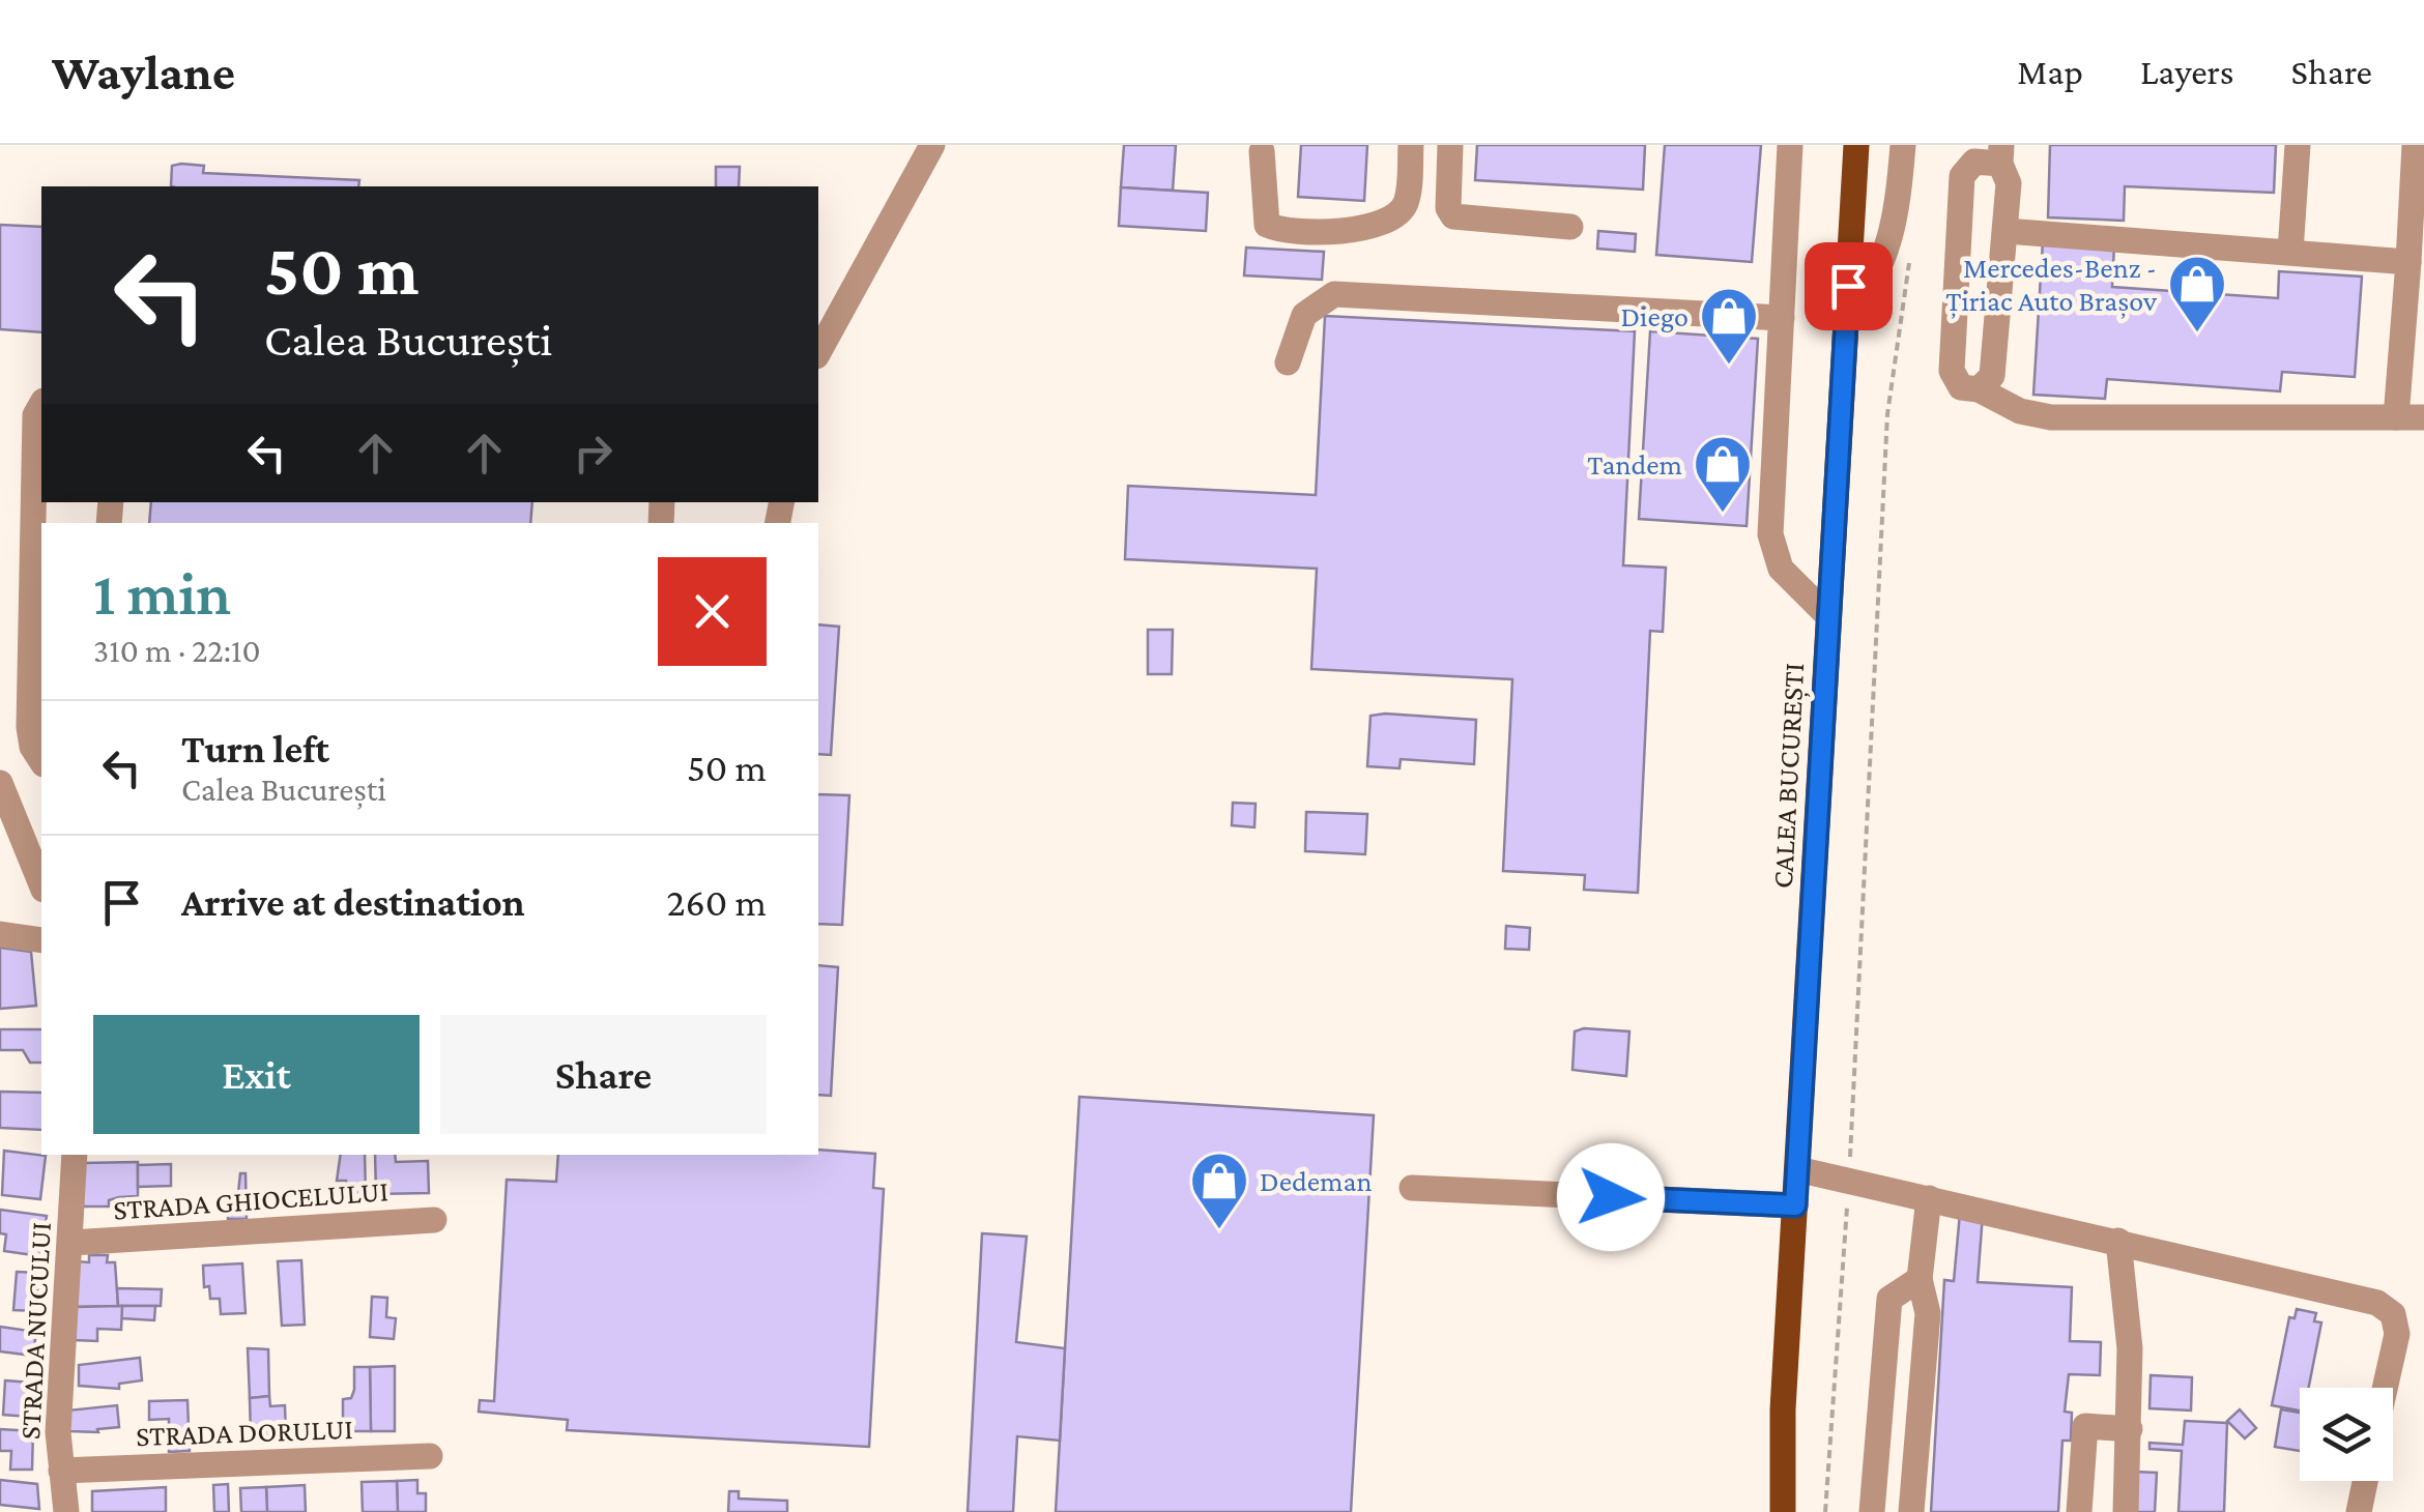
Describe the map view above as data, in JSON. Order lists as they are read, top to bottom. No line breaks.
{"streets":{"main road":["CALEA BUCUREȘTI"],"street":["STRADA GHIOCELULUI","STRADA NUCULUI","STRADA DORULUI"]},"crossings":[["STRADA GHIOCELULUI","STRADA NUCULUI"],["STRADA NUCULUI","STRADA DORULUI"]],"places":{"shop":["Mercedes-Benz - Țiriac Auto Brașov","Diego","Tandem","Dedeman"]},"page":{"header":"Waylane","nav":["Map","Layers","Share"],"turn":["50 m","Calea București"],"heading":["1 min","310 m · 22:10"],"list":[{"name":"Turn left","note":"Calea București","value":"50 m"},{"name":"Arrive at destination","value":"260 m"}],"buttons":["Exit","Share"]}}
